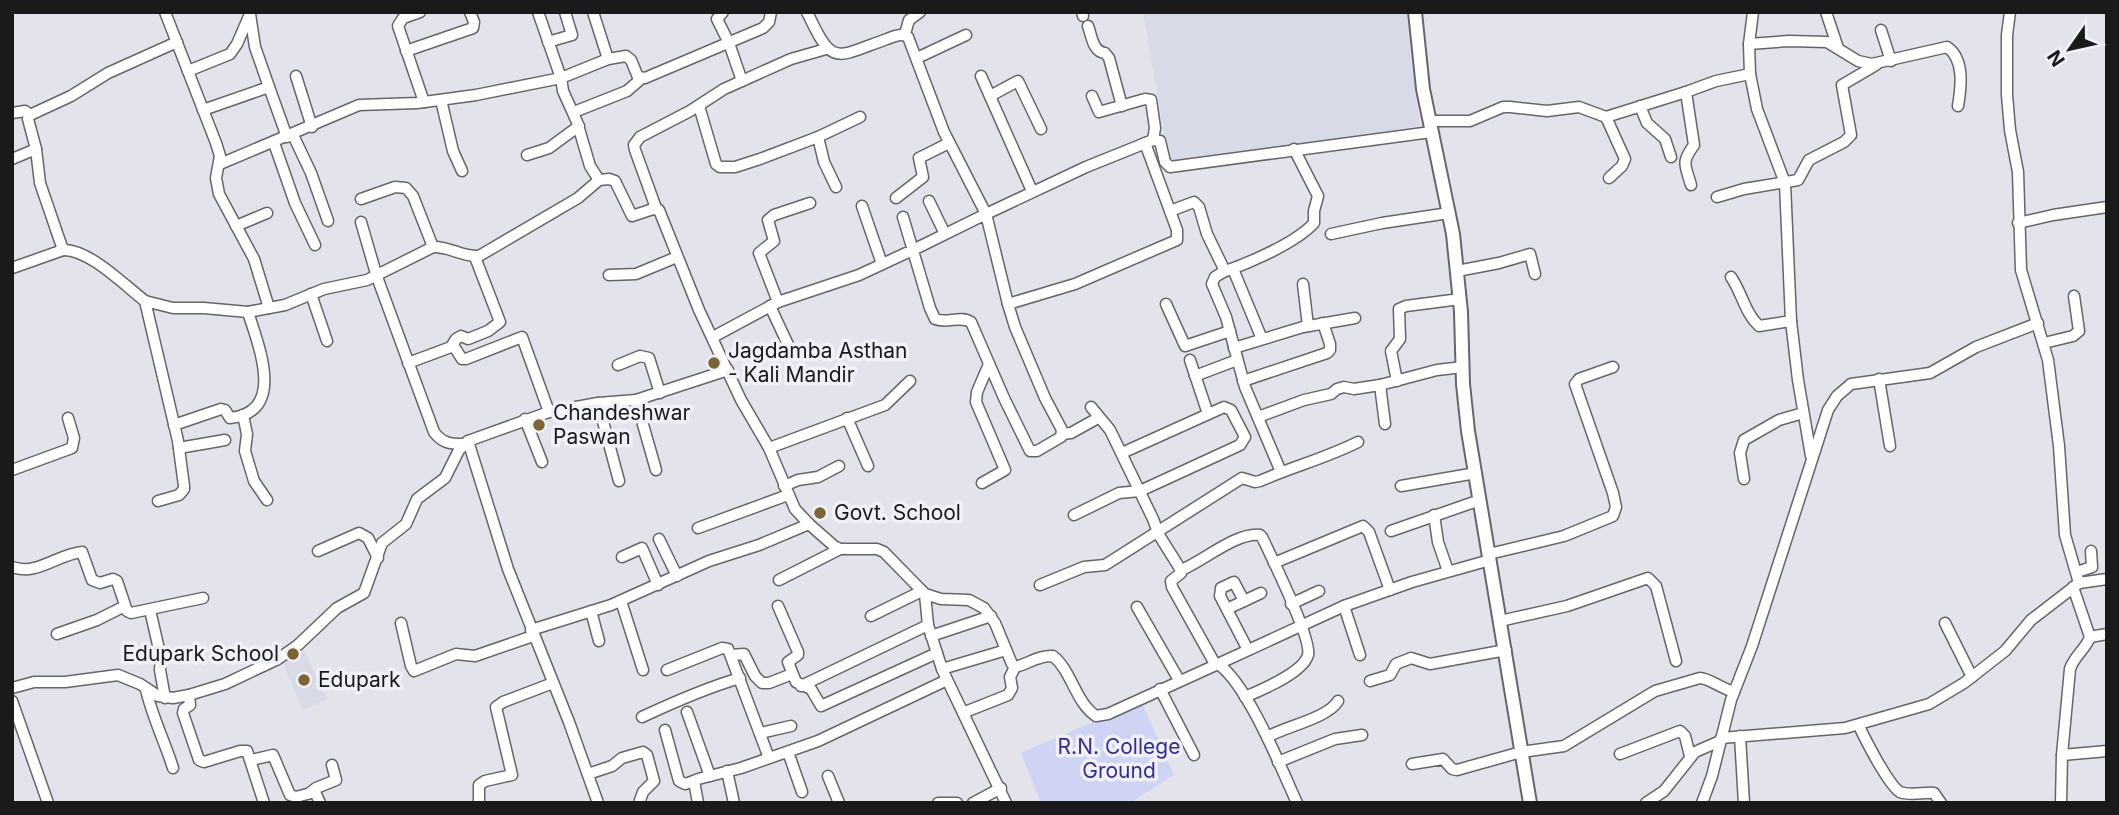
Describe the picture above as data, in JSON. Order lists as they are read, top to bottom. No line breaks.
{"parks":["R.N. College Ground"],"places":["Jagdamba Asthan - Kali Mandir","Chandeshwar Paswan","Govt. School","Edupark School","Edupark"],"north":"bottom left"}
